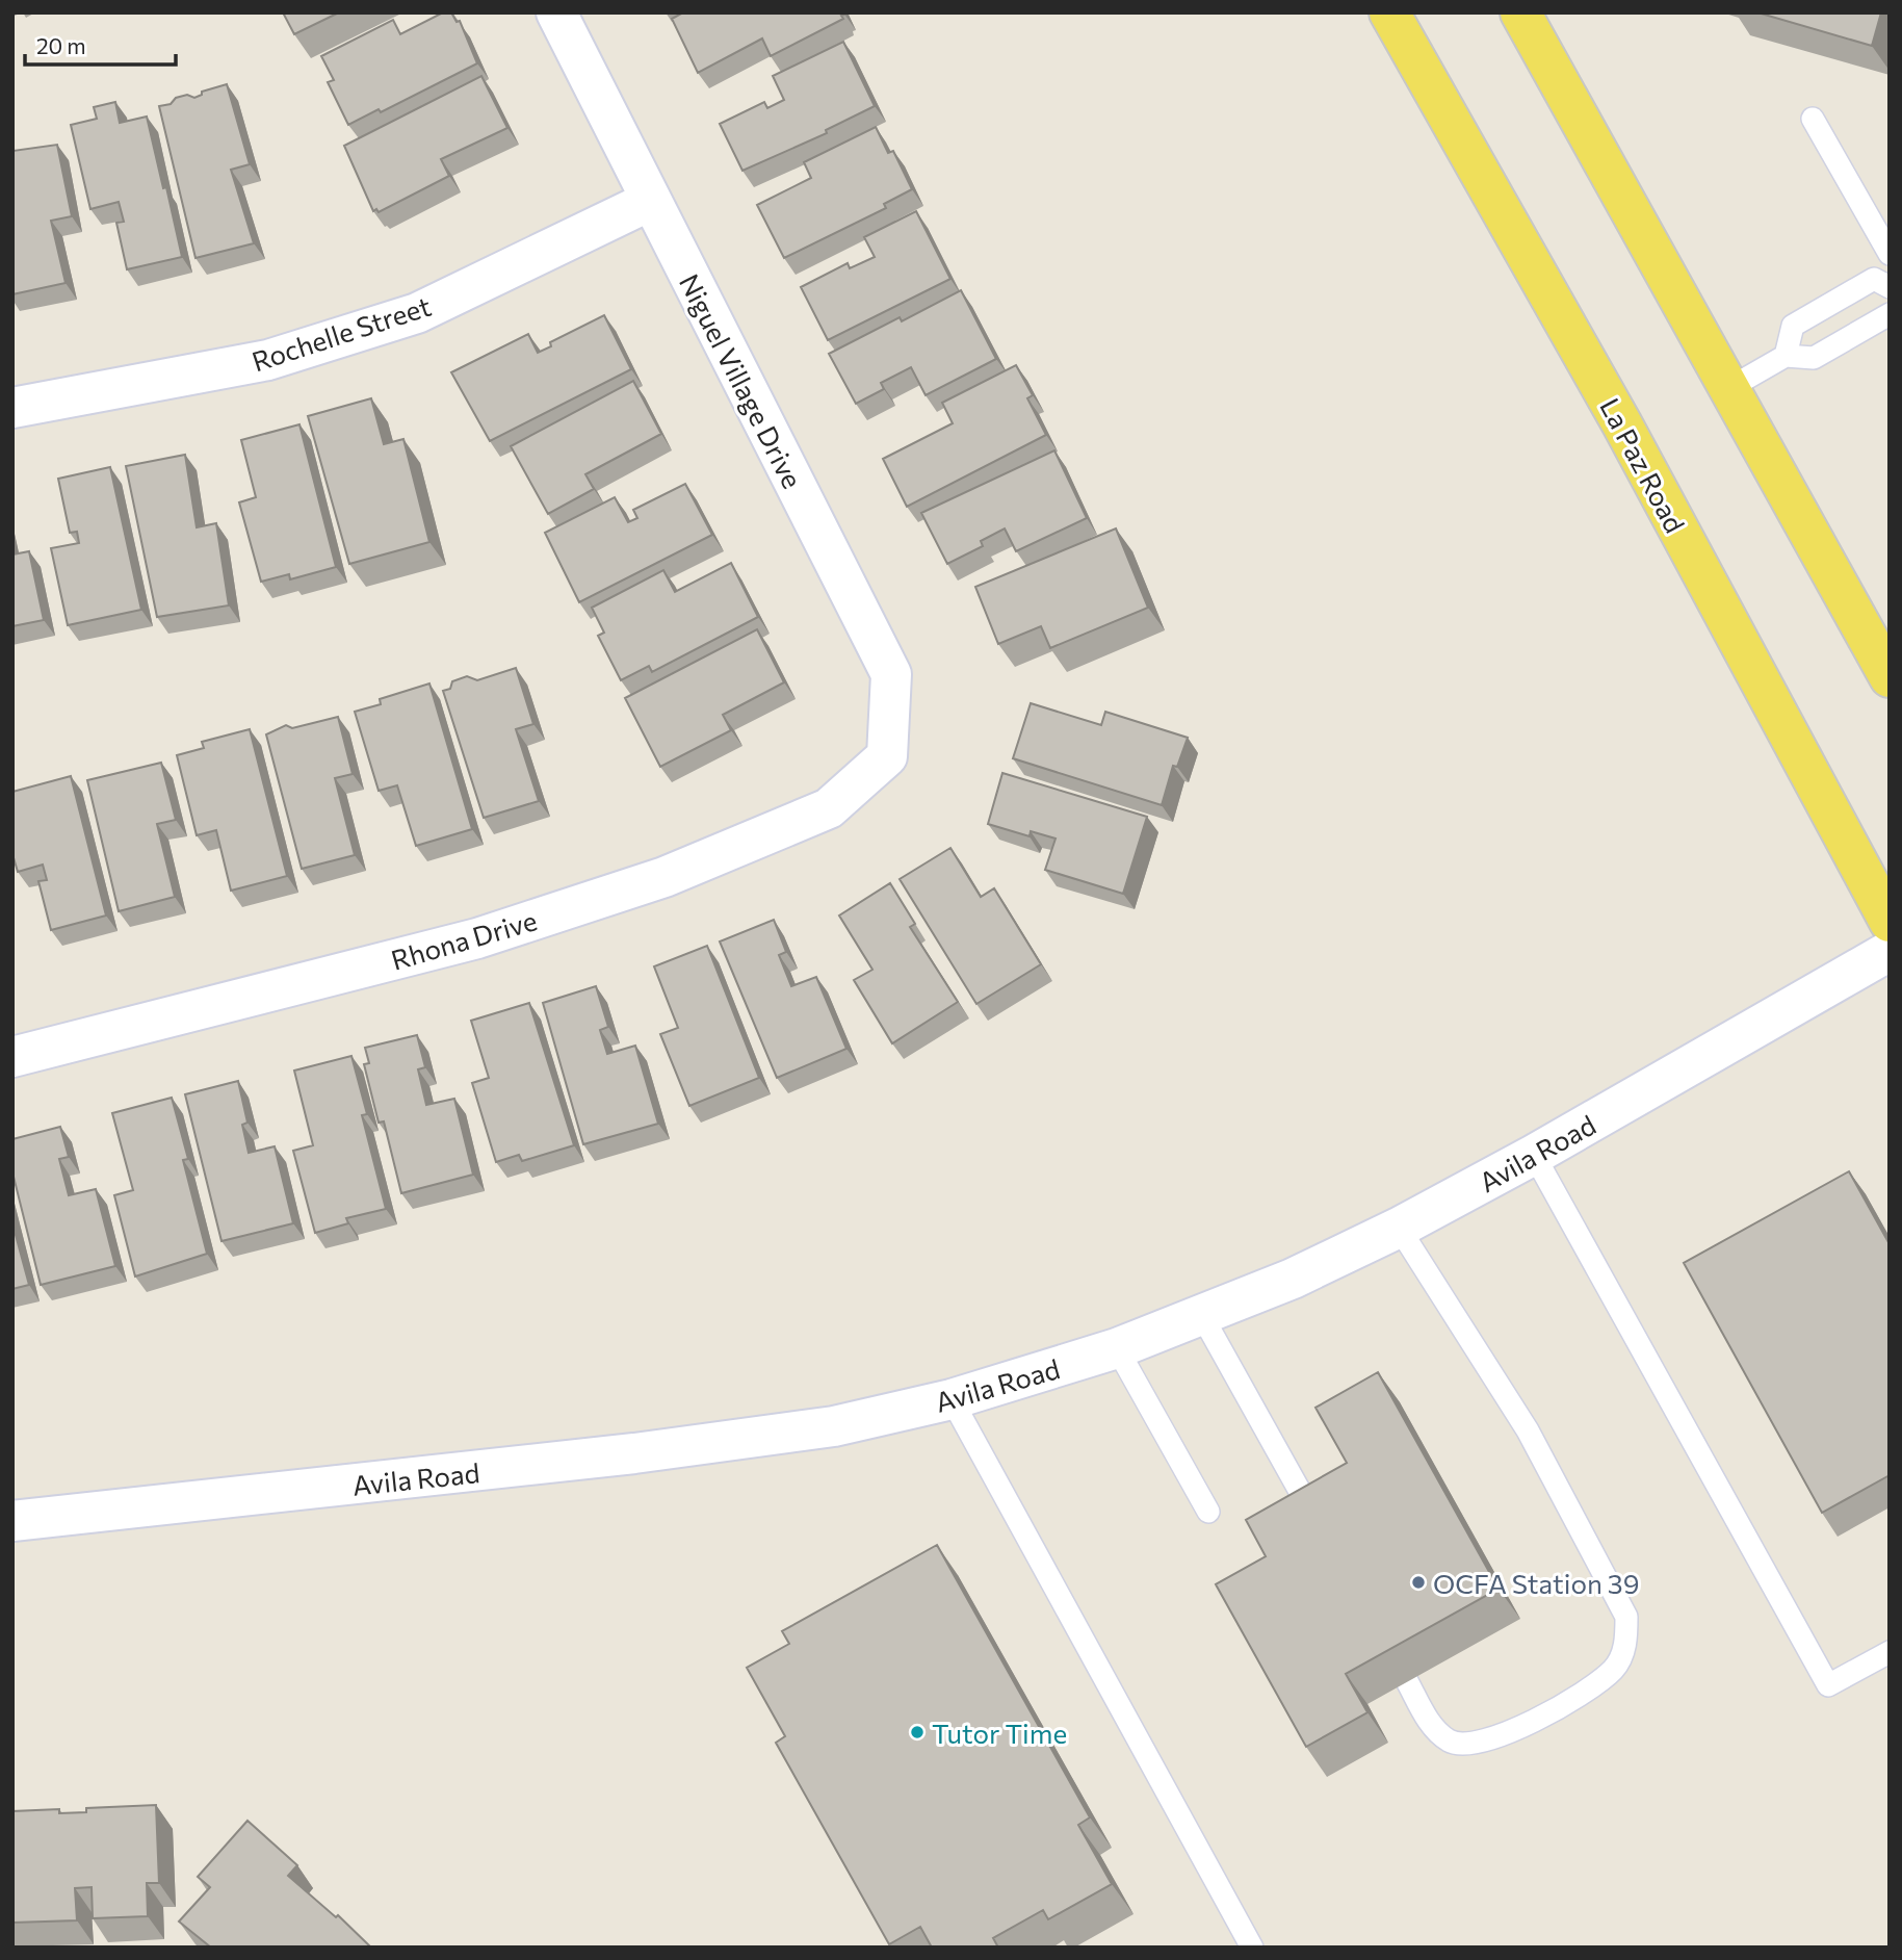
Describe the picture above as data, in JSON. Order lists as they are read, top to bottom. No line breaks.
{"streets":{"main road":["La Paz Road"],"street":["Rochelle Street","Niguel Village Drive","Rhona Drive","Avila Road"]},"crossings":[["Rochelle Street","Niguel Village Drive"],["Niguel Village Drive","Rhona Drive"]],"places":["OCFA Station 39","Tutor Time"],"scale_bar":"20 m"}
